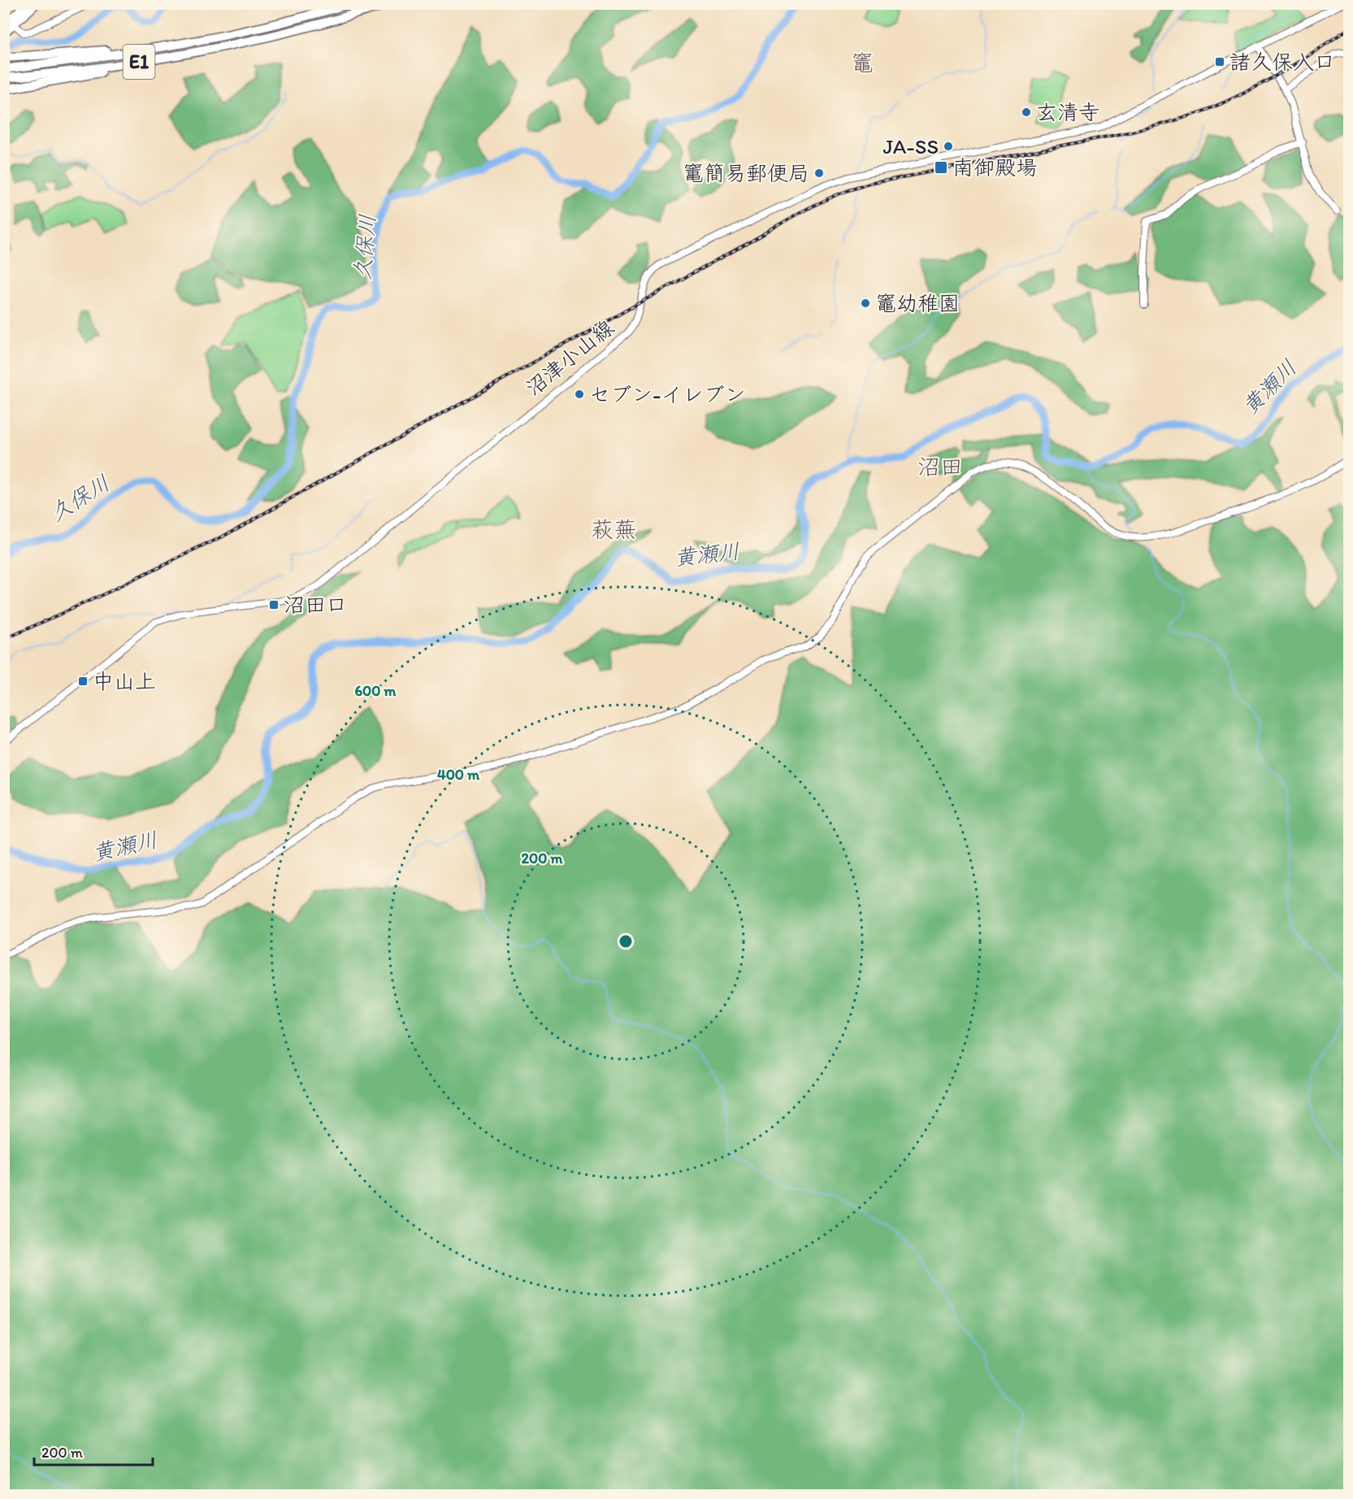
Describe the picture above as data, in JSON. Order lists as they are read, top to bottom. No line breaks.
{"streets":{"highway":["E1"],"street":["沼津小山線"]},"districts":["竈","沼田","萩蕪"],"water":["久保川","黄瀬川"],"places":{"transit":["諸久保入口","南御殿場","沼田口","中山上"],"other":["玄清寺","JA-SS","竃簡易郵便局","竈幼稚園","セブン-イレブン"]},"scale_bar":"200 m","rings":["600 m","400 m","200 m"]}
